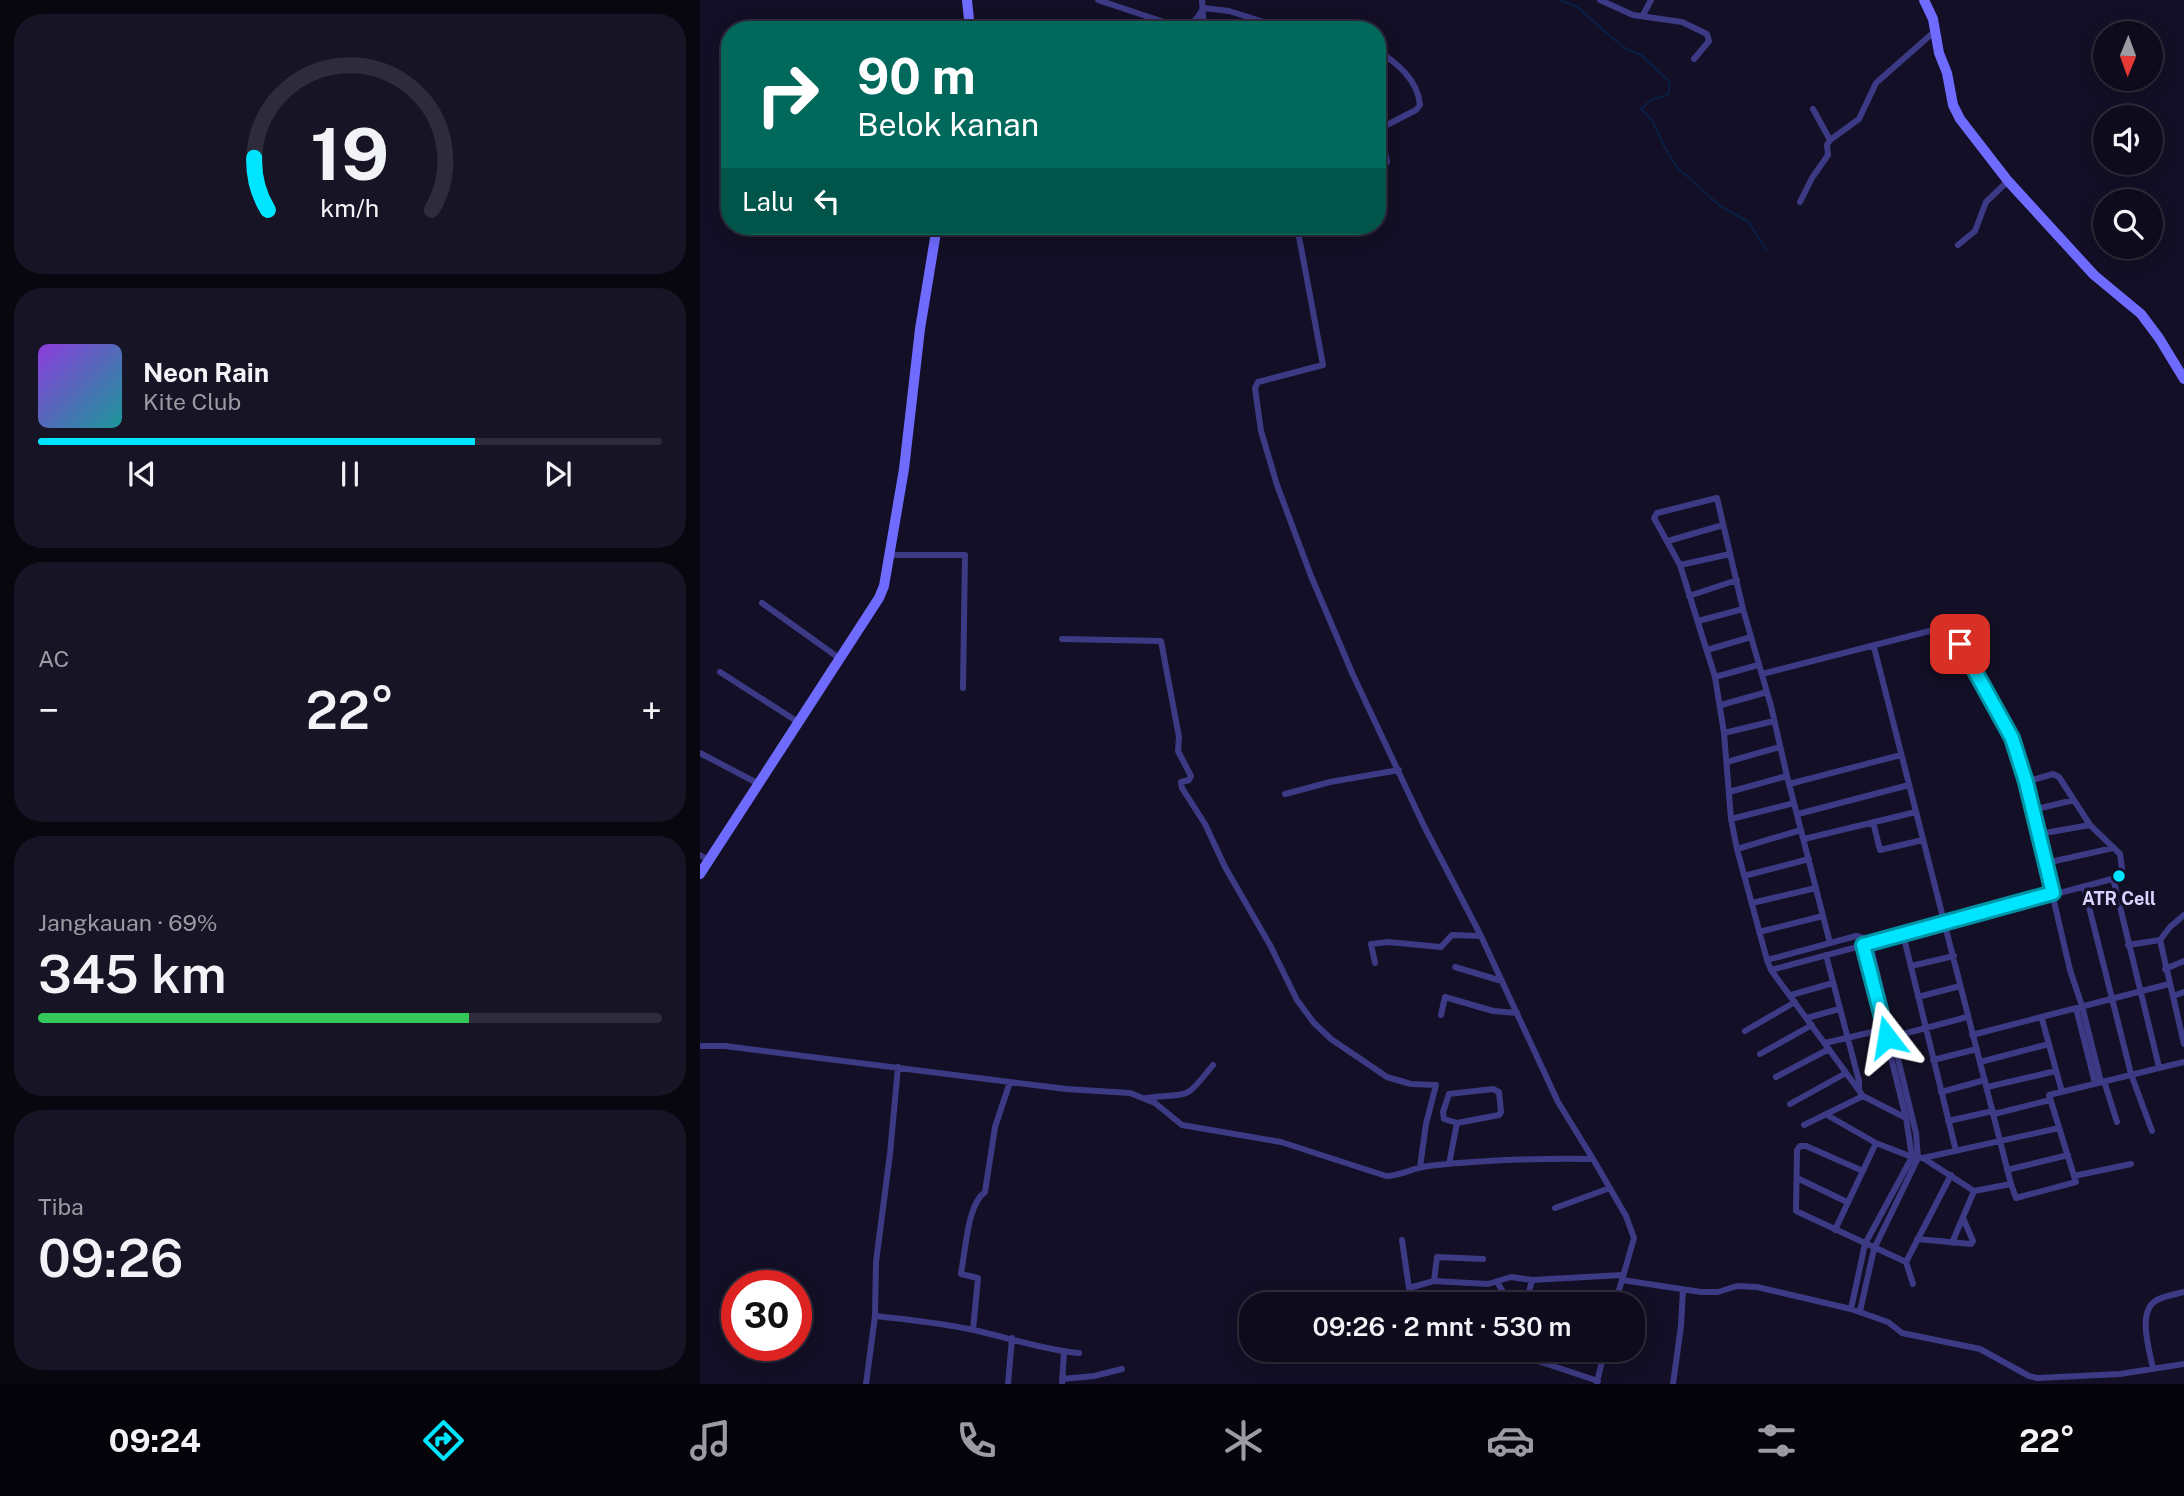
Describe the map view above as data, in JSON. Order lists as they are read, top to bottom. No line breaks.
{"places":["ATR Cell"],"north":"bottom","page":{"turn":["90 m","Belok kanan"],"then":"Lalu","song":["Neon Rain","Kite Club"],"tile":["AC",["Jangkauan · 69%","345 km"],["Tiba","09:26"]],"heat":["−","22°","+"],"limit":"30","trip":"09:26 · 2 mnt · 530 m","tabs":["09:24","22°"],"gauge":["19","km/h"]}}
